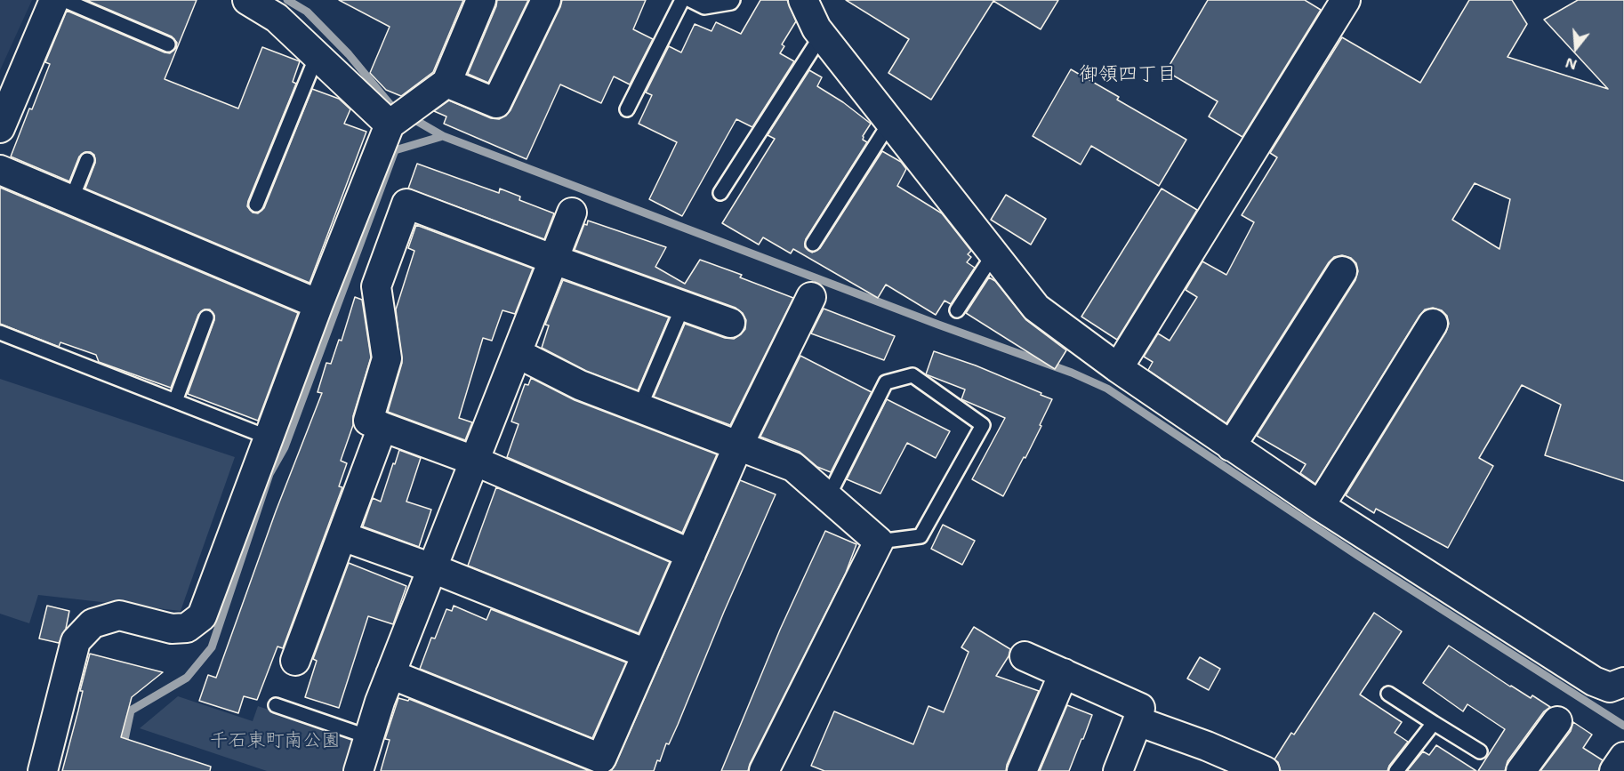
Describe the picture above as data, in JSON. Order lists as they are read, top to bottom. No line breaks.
{"districts":["御領四丁目"],"parks":["千石東町南公園"],"north":"bottom"}
